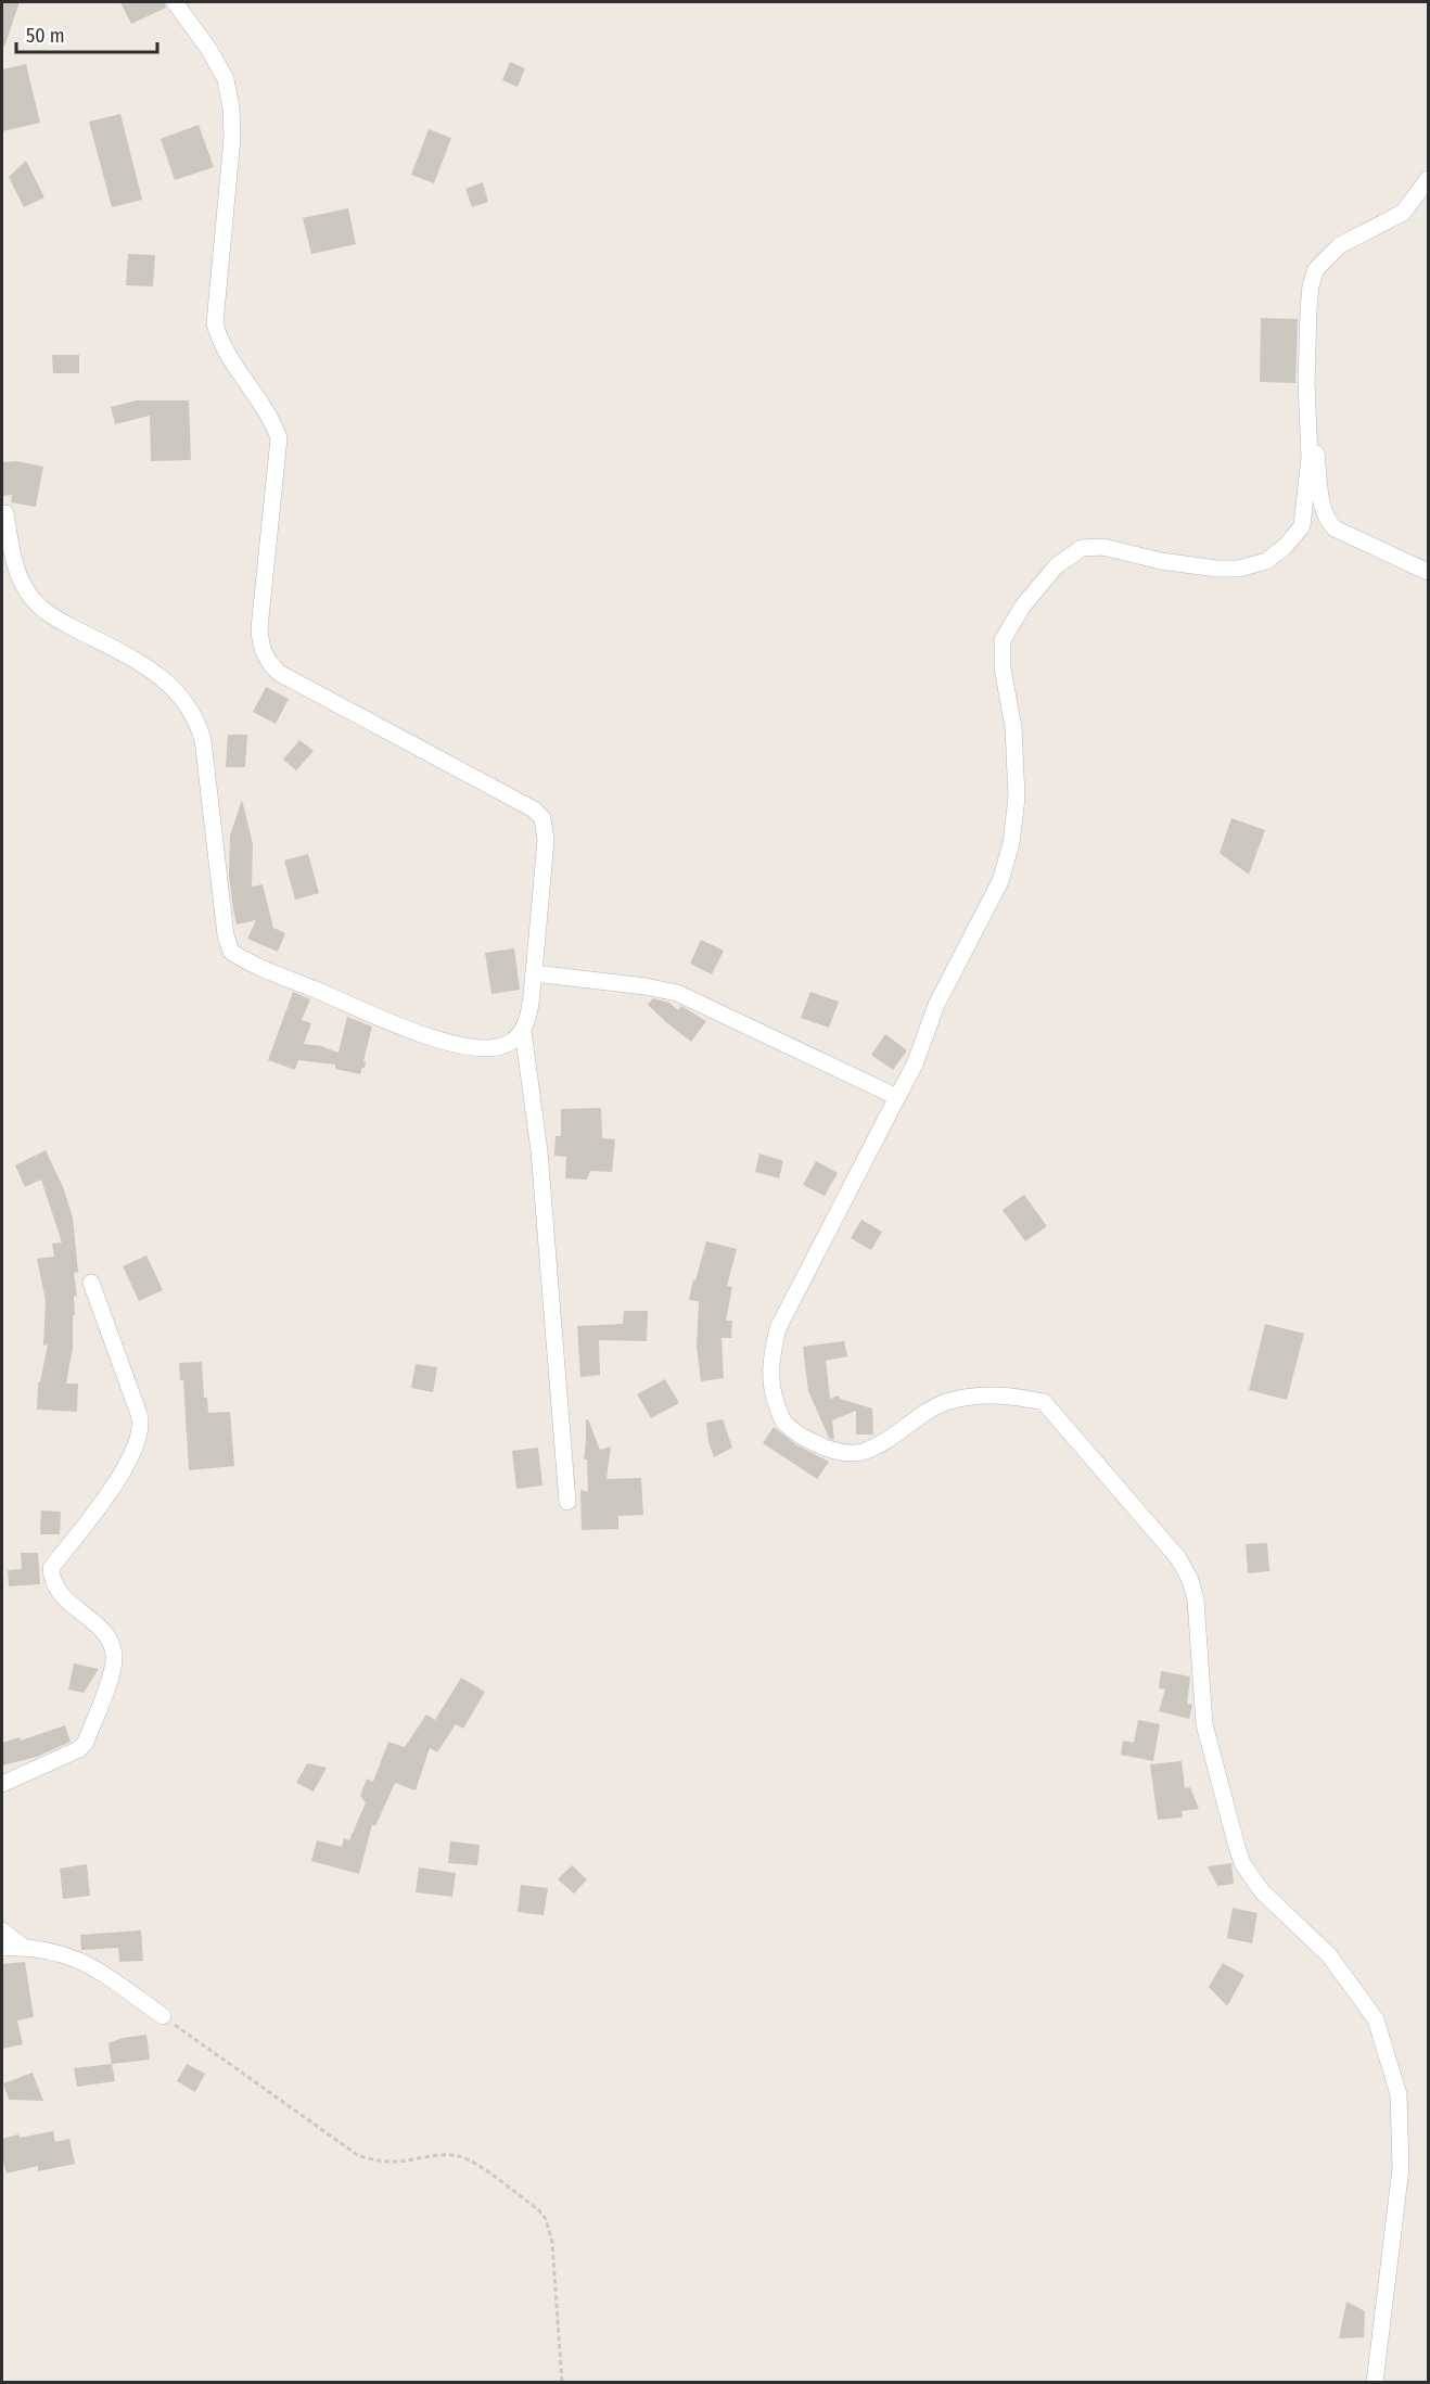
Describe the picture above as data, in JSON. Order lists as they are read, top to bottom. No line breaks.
{"scale_bar":"50 m"}
